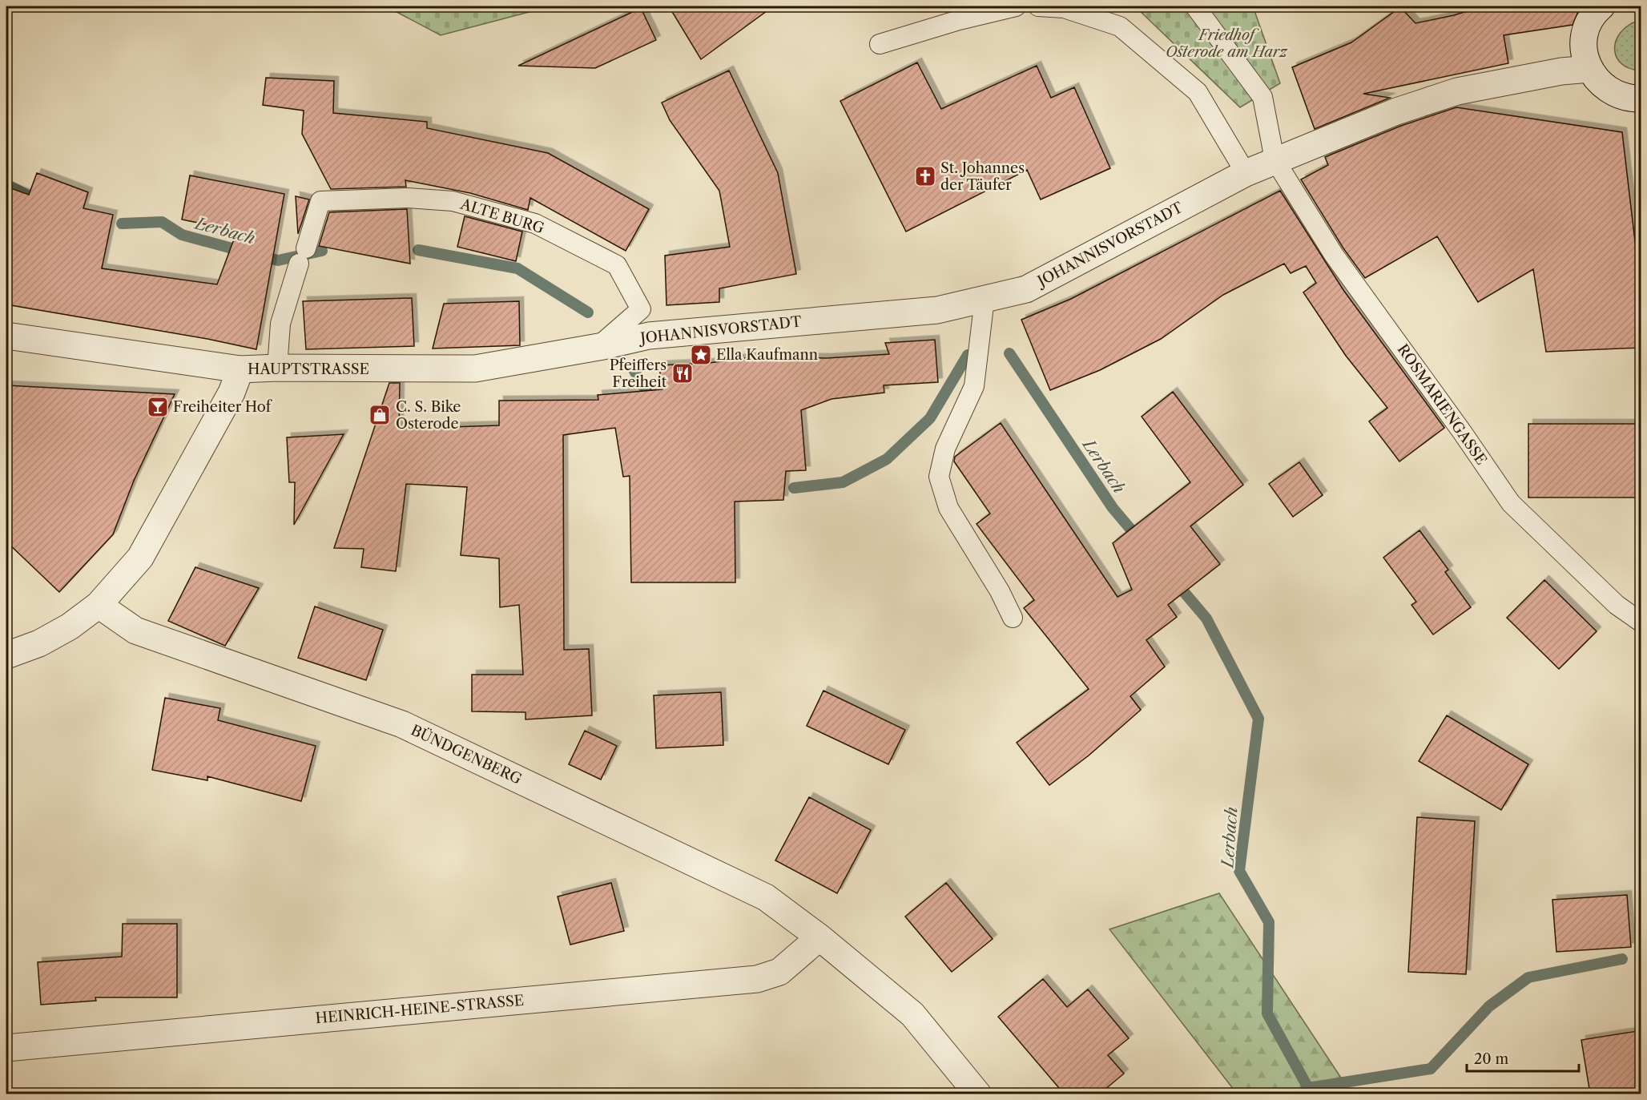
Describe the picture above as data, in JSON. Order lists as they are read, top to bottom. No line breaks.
{"streets":{"street":["JOHANNISVORSTADT","HAUPTSTRASSE","BÜNDGENBERG","HEINRICH-HEINE-STRASSE"],"lane":["ALTE BURG","ROSMARIENGASSE"]},"crossings":[["ALTE BURG","JOHANNISVORSTADT"],["ALTE BURG","HAUPTSTRASSE"],["JOHANNISVORSTADT","HAUPTSTRASSE"],["JOHANNISVORSTADT","ROSMARIENGASSE"],["BÜNDGENBERG","HEINRICH-HEINE-STRASSE"]],"water":["Lerbach"],"parks":["Friedhof Osterode am Harz"],"places":{"church":["St. Johannes der Täufer"],"place":["Ella Kaufmann"],"restaurant":["Pfeiffers Freiheit"],"bar":["Freiheiter Hof"],"shop":["C. S. Bike Osterode"]},"scale_bar":"20 m"}
